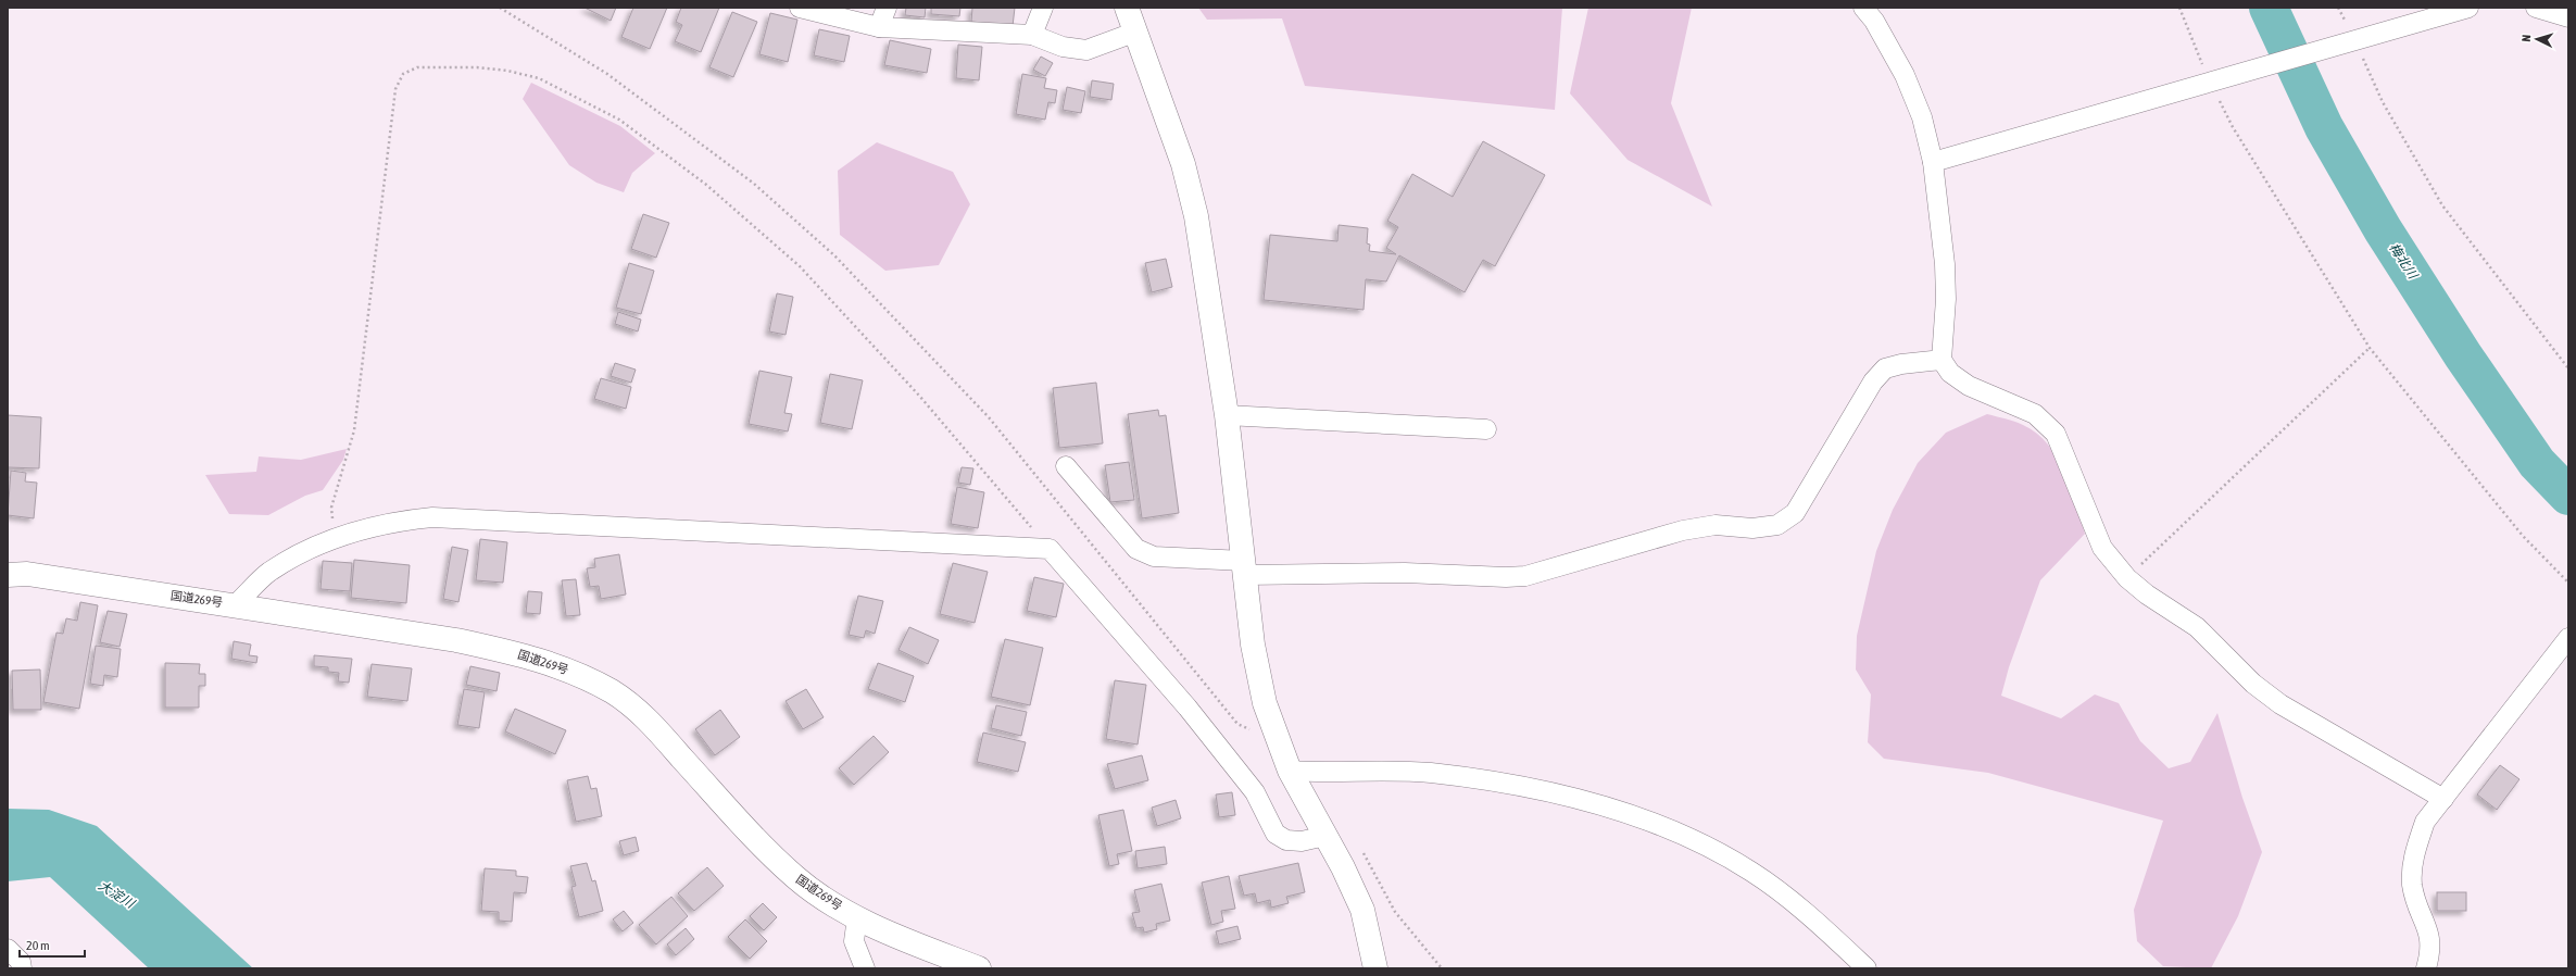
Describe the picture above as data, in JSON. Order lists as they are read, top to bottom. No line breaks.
{"streets":{"main road":["国道269号"]},"water":["梅北川","大淀川"],"scale_bar":"20 m","north":"left"}
